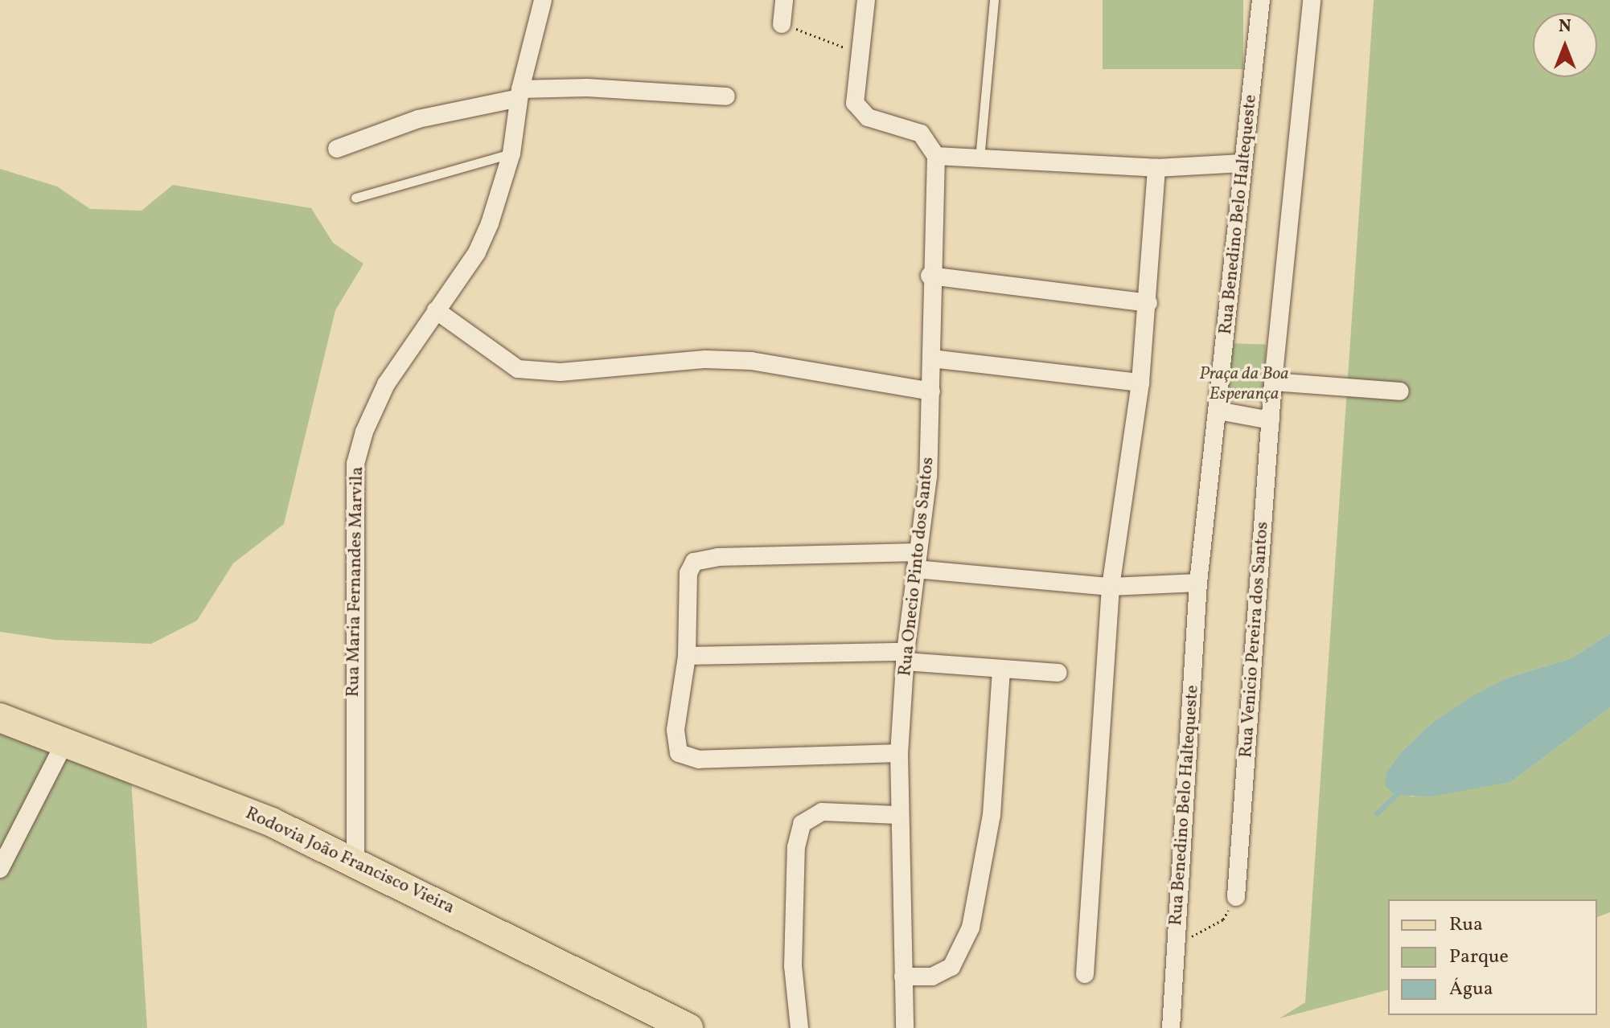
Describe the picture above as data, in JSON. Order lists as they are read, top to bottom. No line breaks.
{"streets":{"main road":["Rodovia João Francisco Vieira"],"street":["Rua Benedino Belo Haltequeste","Rua Onecio Pinto dos Santos","Rua Maria Fernandes Marvila","Rua Venicio Pereira dos Santos"]},"crossings":[["Rua Maria Fernandes Marvila","Rodovia João Francisco Vieira"]],"parks":["Praça da Boa Esperança"],"legend":["Rua","Parque","Água"],"north":"top"}
